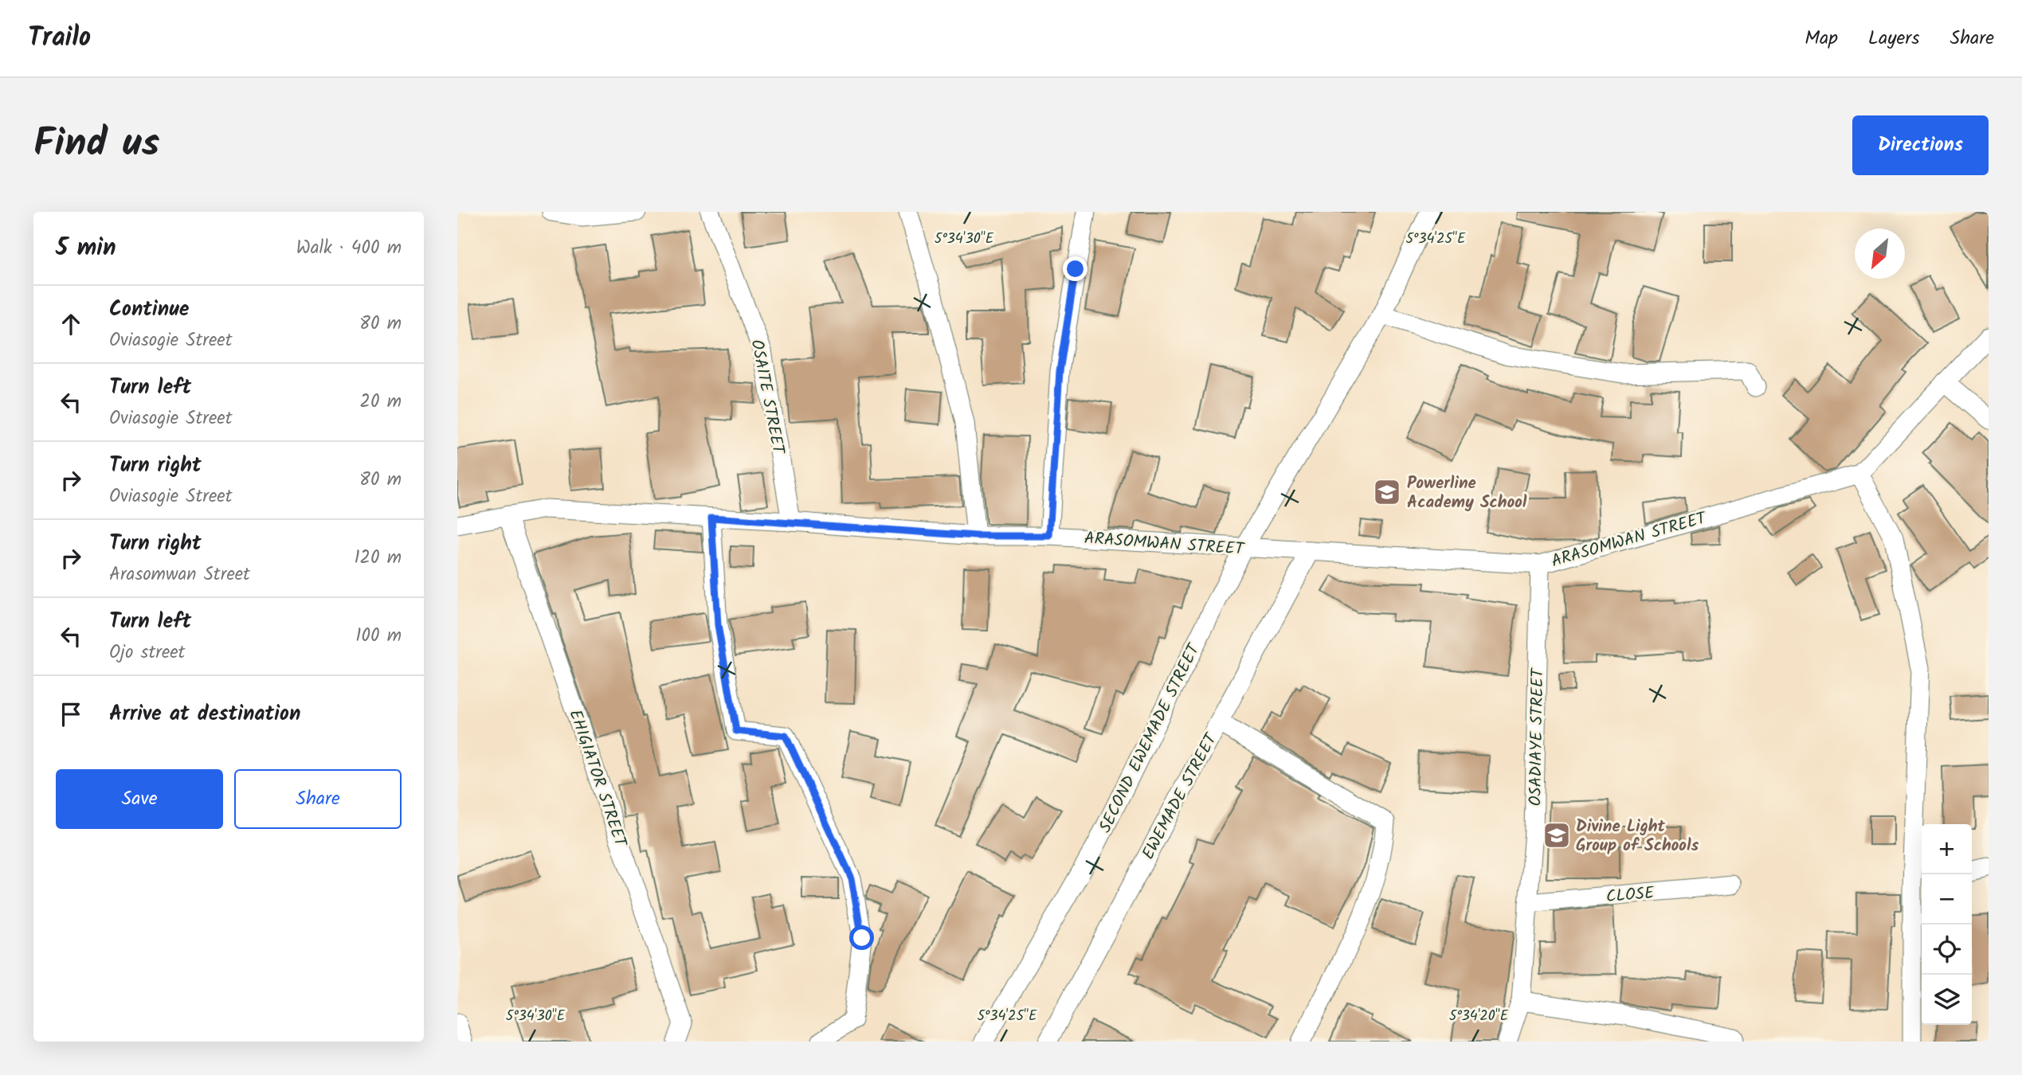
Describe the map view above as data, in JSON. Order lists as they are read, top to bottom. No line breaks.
{"streets":{"street":["OSAITE STREET","ARASOMWAN STREET","OSADIAYE STREET","SECOND EWEMADE STREET","EHIGIATOR STREET","EWEMADE STREET","CLOSE"]},"crossings":[["OSAITE STREET","ARASOMWAN STREET"],["ARASOMWAN STREET","OSADIAYE STREET"],["ARASOMWAN STREET","SECOND EWEMADE STREET"],["ARASOMWAN STREET","EHIGIATOR STREET"],["ARASOMWAN STREET","EWEMADE STREET"],["OSADIAYE STREET","CLOSE"]],"places":{"school or university":["Powerline Academy School","Divine Light Group of Schools"]},"north":"bottom left","page":{"header":"Trailo","nav":["Map","Layers","Share"],"title":"Find us","buttons":["Directions",["Save","Share"]],"heading":["5 min","Walk · 400 m"],"list":[["Continue","Oviasogie Street","80 m"],["Turn left","Oviasogie Street","20 m"],["Turn right","Oviasogie Street","80 m"],["Turn right","Arasomwan Street","120 m"],["Turn left","Ojo street","100 m"],"Arrive at destination"],"map_buttons":["+","−"]},"coordinates":["5°34'30\"E","5°34'25\"E","5°34'20\"E"]}
